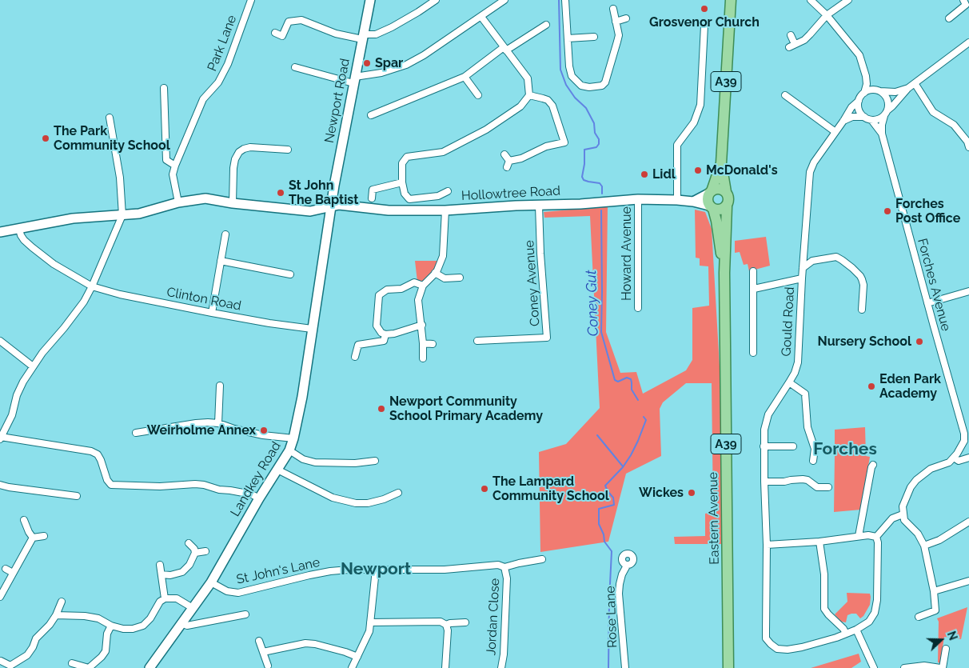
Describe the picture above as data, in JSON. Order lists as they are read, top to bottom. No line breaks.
{"streets":{"main road":["A39","Newport Road","Hollowtree Road","Landkey Road","Eastern Avenue"],"street":["Park Lane","Howard Avenue","Coney Avenue","Forches Avenue","Clinton Road","Gould Road","St John's Lane","Jordan Close","Rose Lane"]},"crossings":[["Park Lane","Hollowtree Road"],["A39","Hollowtree Road"],["A39","Eastern Avenue"],["Newport Road","Hollowtree Road"],["Newport Road","Landkey Road"],["Hollowtree Road","Howard Avenue"],["Hollowtree Road","Coney Avenue"],["Hollowtree Road","Clinton Road"],["Hollowtree Road","Landkey Road"],["Hollowtree Road","Eastern Avenue"],["Forches Avenue","Gould Road"],["Clinton Road","Landkey Road"],["Landkey Road","St John's Lane"],["St John's Lane","Jordan Close"]],"districts":["Forches","Newport"],"water":["Coney Gut"],"places":["Grosvenor Church","Spar","The Park Community School","McDonald's","Lidl","St John The Baptist","Forches Post Office","Nursery School","Eden Park Academy","Newport Community School Primary Academy","Weirholme Annex","The Lampard Community School","Wickes"],"north":"right"}
